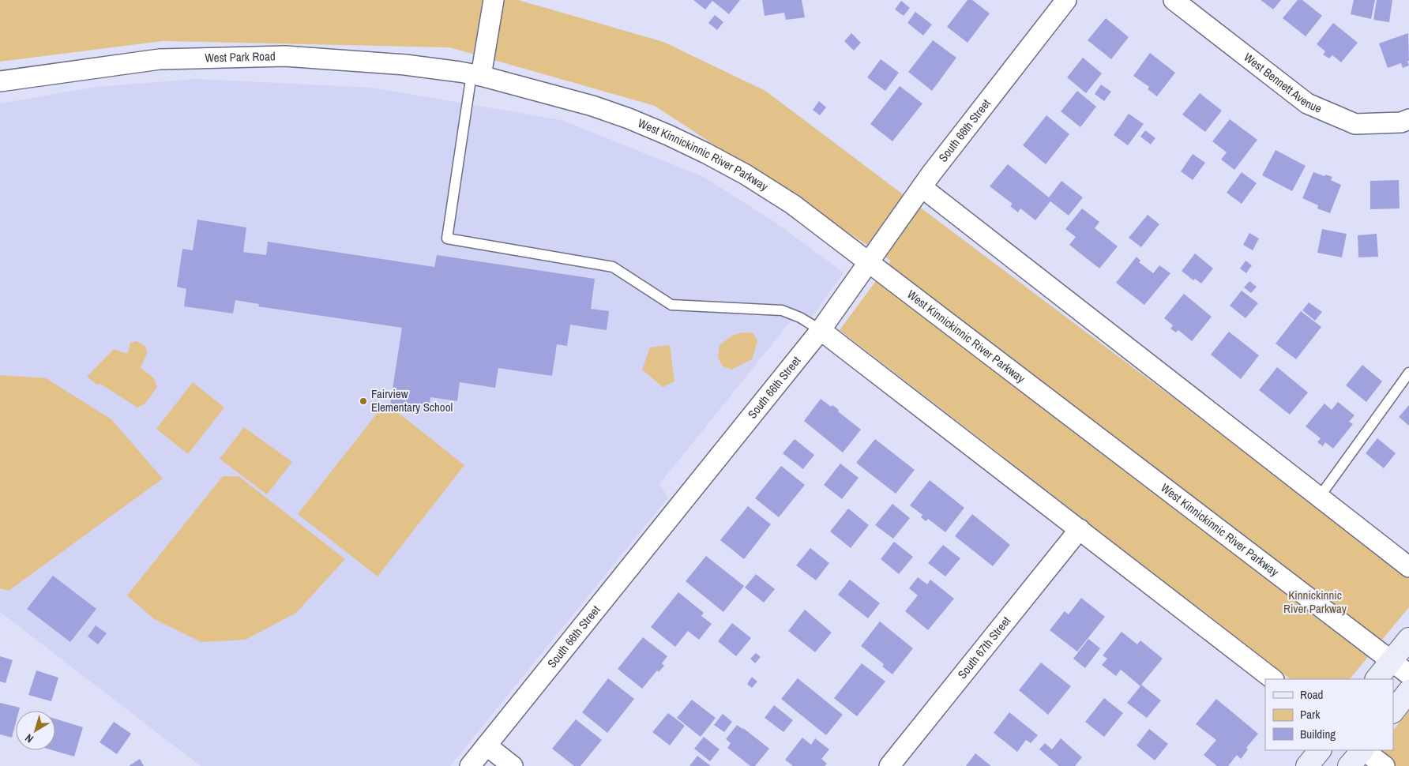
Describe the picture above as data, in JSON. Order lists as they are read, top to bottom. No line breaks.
{"streets":{"street":["West Park Road","West Bennett Avenue","South 66th Street","West Kinnickinnic River Parkway","South 67th Street"]},"crossings":[["West Park Road","West Kinnickinnic River Parkway"],["South 66th Street","West Kinnickinnic River Parkway"]],"parks":["Kinnickinnic River Parkway"],"places":["Fairview Elementary School"],"legend":["Road","Park","Building"],"north":"bottom left"}
